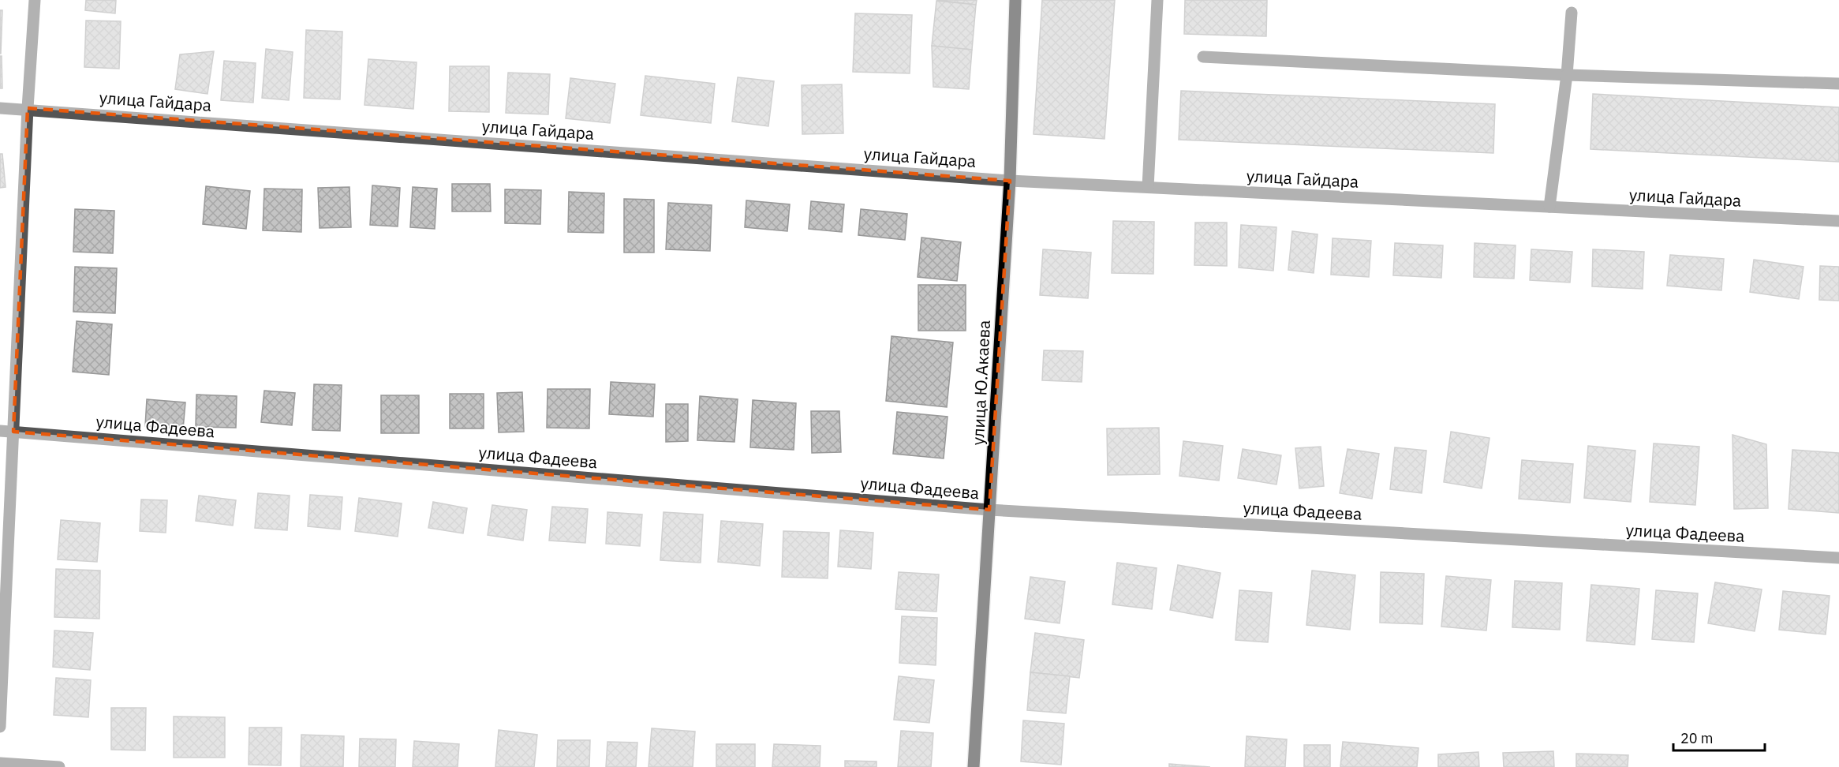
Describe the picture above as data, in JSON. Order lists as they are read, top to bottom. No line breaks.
{"streets":{"main road":["улица Ю.Акаева"],"street":["улица Гайдара","улица Фадеева"]},"crossings":[["улица Гайдара","улица Ю.Акаева"],["улица Ю.Акаева","улица Фадеева"]],"scale_bar":"20 m"}
